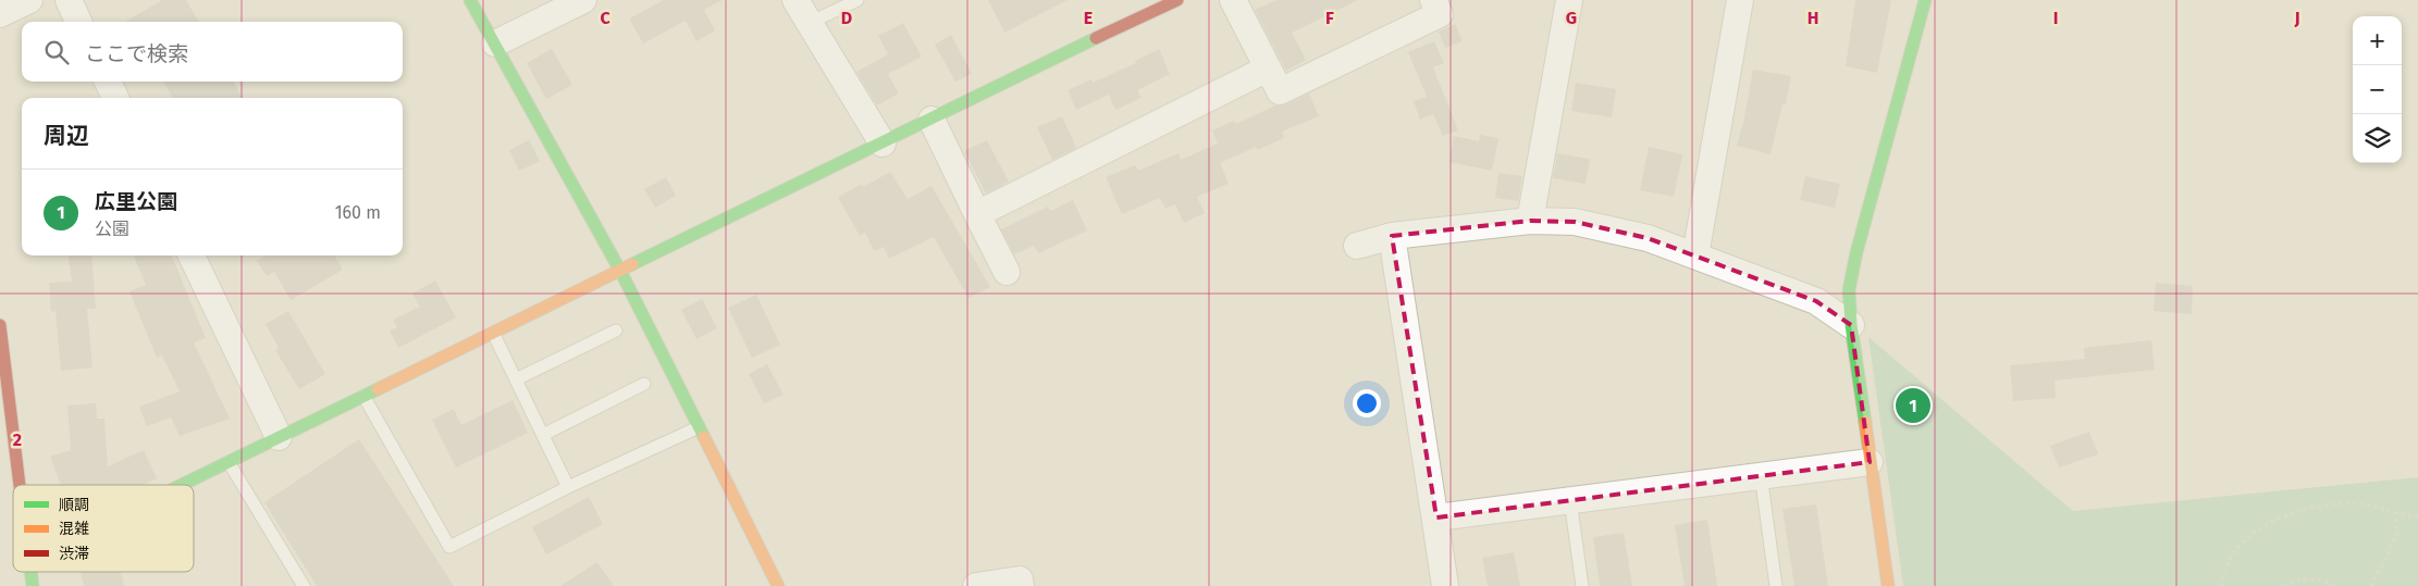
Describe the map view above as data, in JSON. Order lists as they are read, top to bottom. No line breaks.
{"legend":["順調","混雑","渋滞"],"page":{"map_buttons":["+","−"],"search":"ここで検索","heading":"周辺","list":[{"mark":"1","name":"広里公園","note":"公園","value":"160 m"}],"pins":"1"},"grid":{"columns":["C","D","E","F","G","H","I","J"],"rows":["2"]}}
